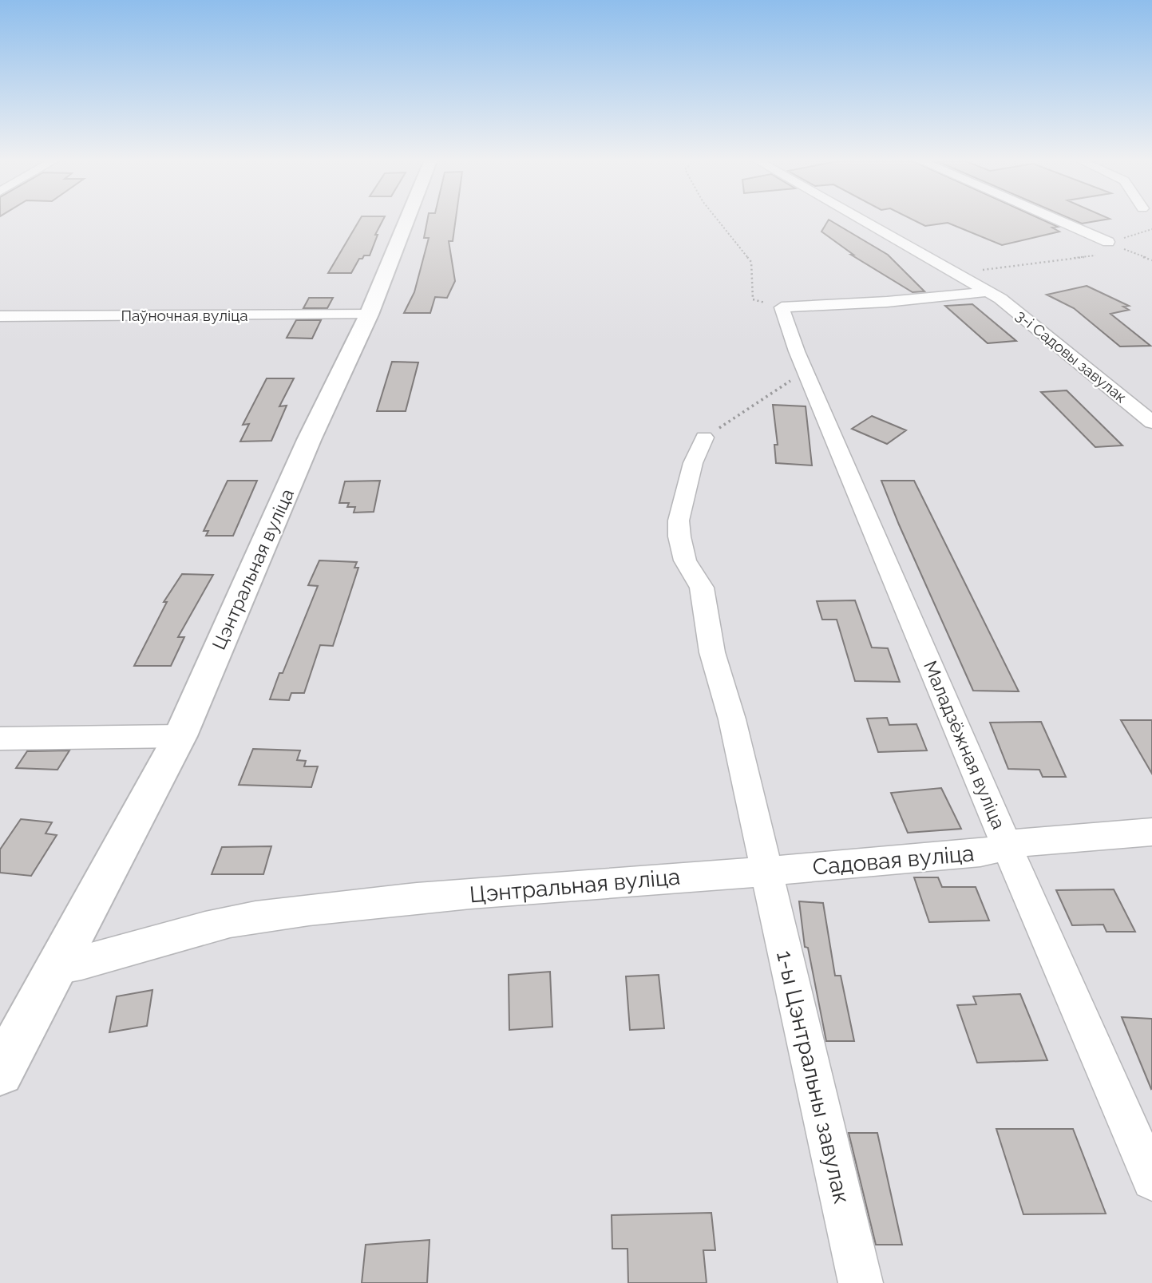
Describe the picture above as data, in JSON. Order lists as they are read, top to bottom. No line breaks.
{"streets":{"street":["Паўночная вуліца","3-і Садовы завулак","Цэнтральная вуліца","Маладзёжная вуліца","Садовая вуліца","1-ы Цэнтральны завулак"]},"crossings":[["Паўночная вуліца","Цэнтральная вуліца"],["Цэнтральная вуліца","Садовая вуліца"],["Цэнтральная вуліца","1-ы Цэнтральны завулак"],["Маладзёжная вуліца","Садовая вуліца"],["Садовая вуліца","1-ы Цэнтральны завулак"]]}
